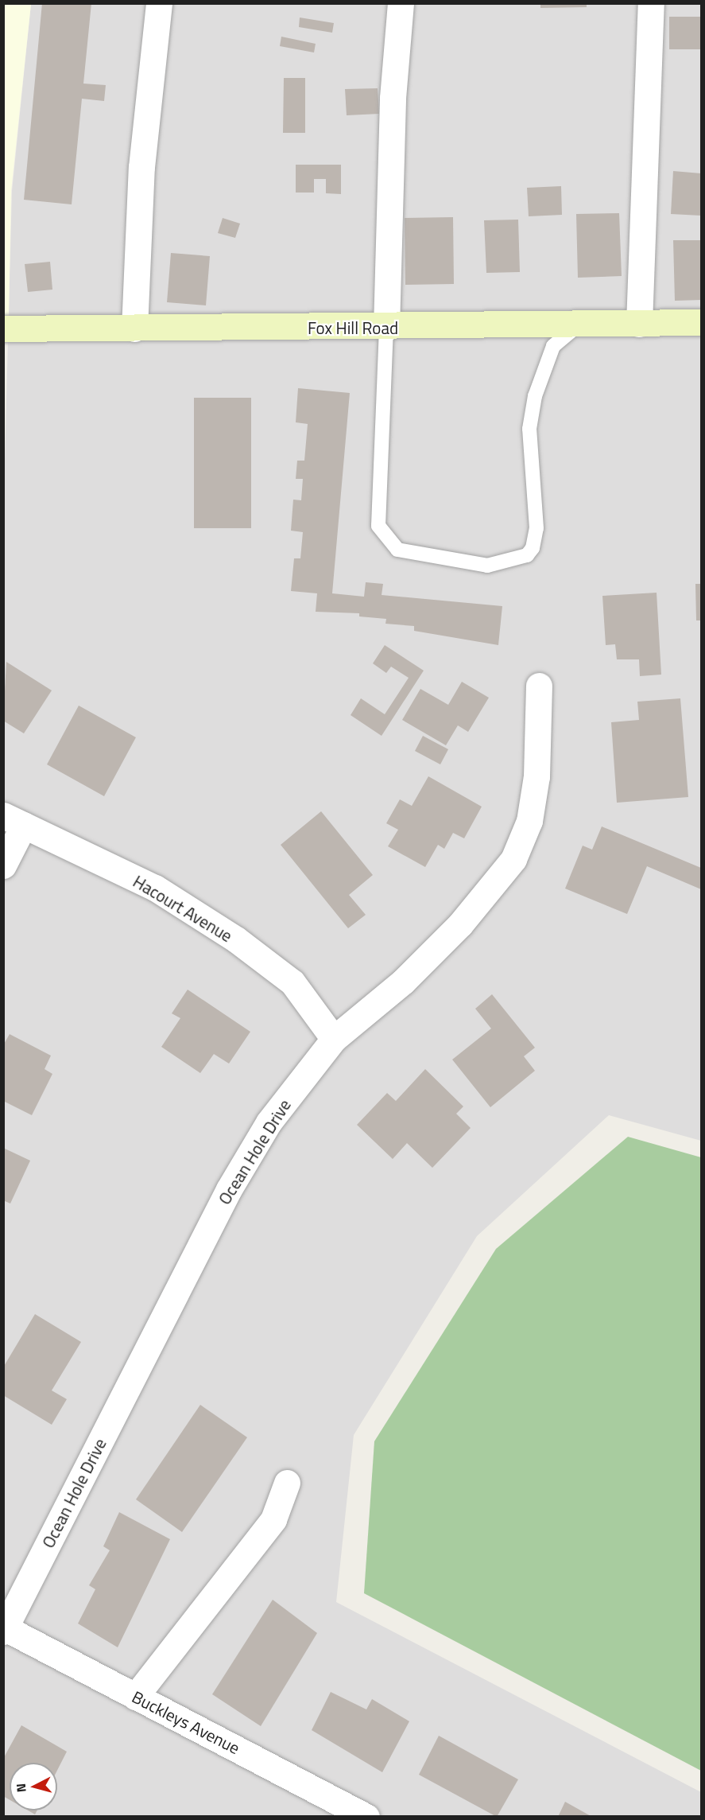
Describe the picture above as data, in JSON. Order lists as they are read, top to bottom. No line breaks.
{"streets":{"main road":["Fox Hill Road"],"street":["Hacourt Avenue","Ocean Hole Drive","Buckleys Avenue"]},"crossings":[["Hacourt Avenue","Ocean Hole Drive"],["Ocean Hole Drive","Buckleys Avenue"]],"north":"left"}
